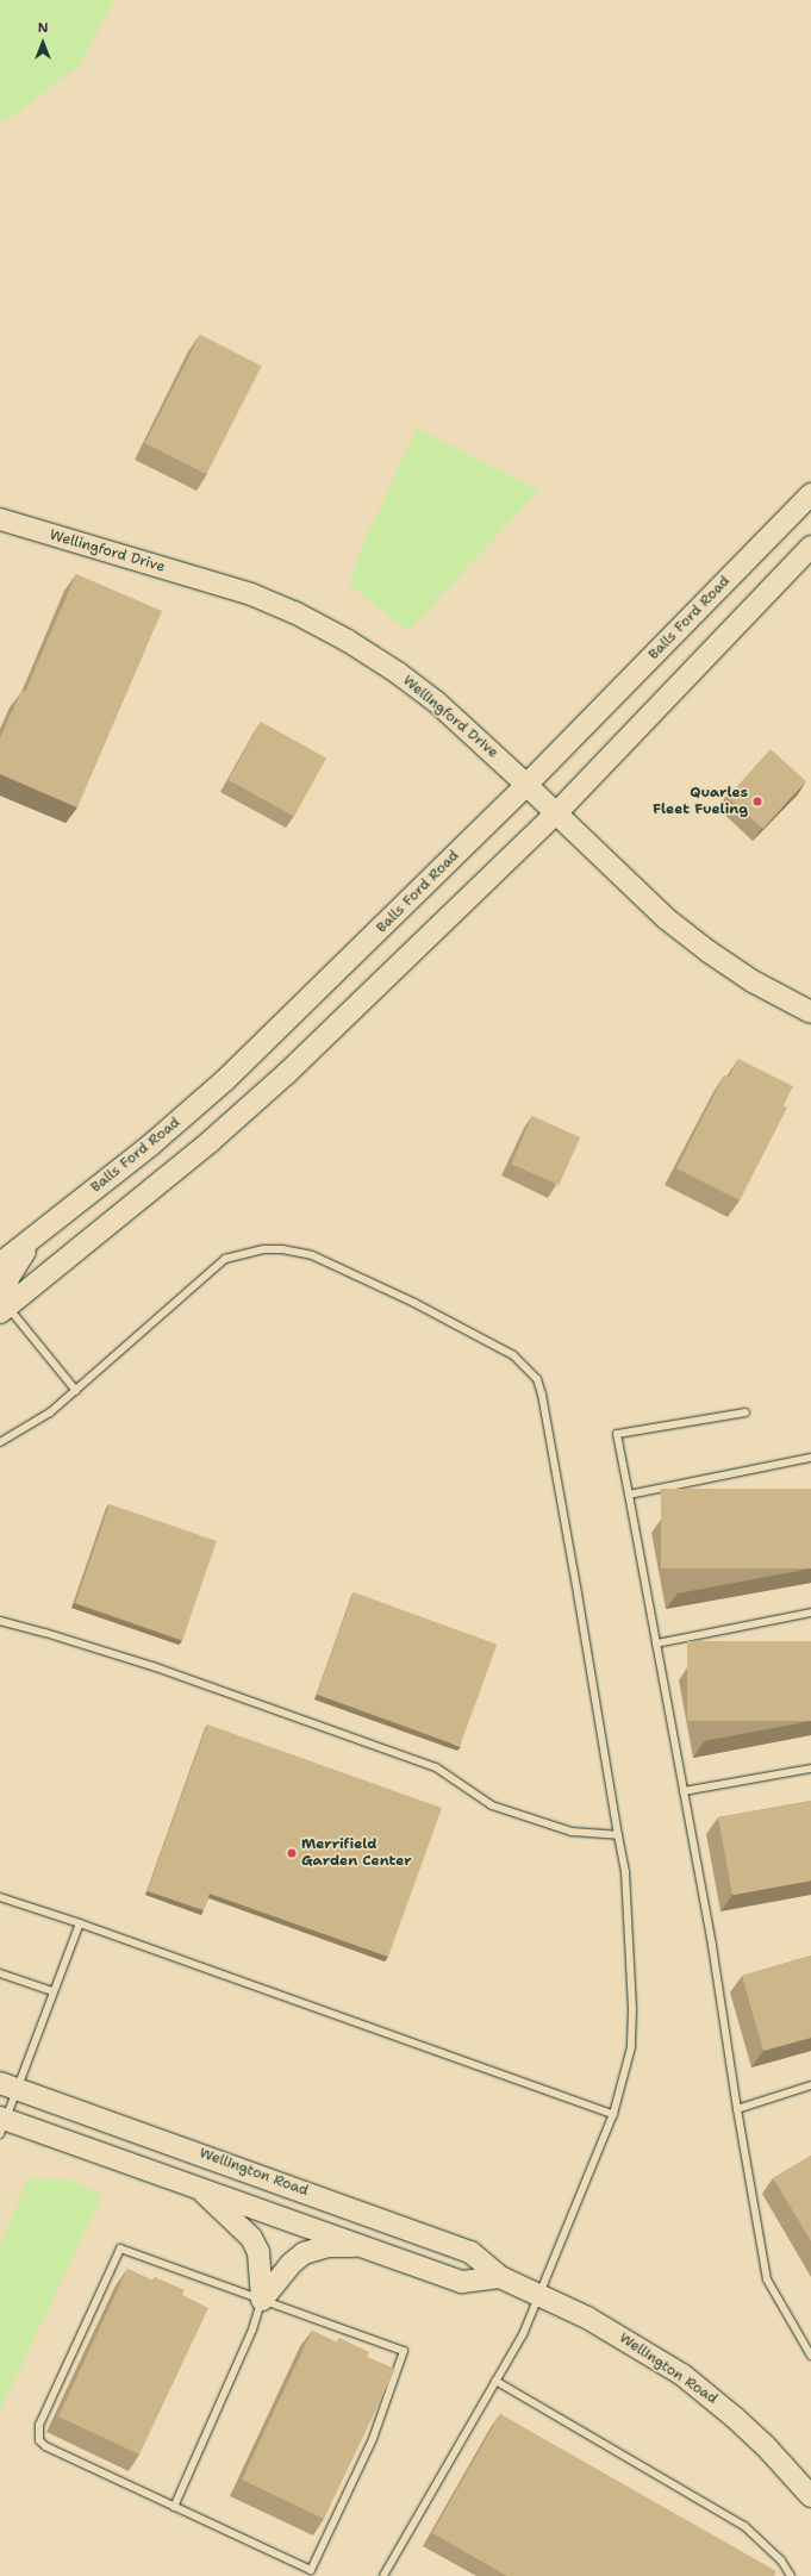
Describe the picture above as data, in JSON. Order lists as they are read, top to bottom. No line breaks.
{"streets":{"main road":["Wellingford Drive","Balls Ford Road","Wellington Road"]},"crossings":[["Wellingford Drive","Balls Ford Road"]],"places":["Quarles Fleet Fueling","Merrifield Garden Center"],"north":"top"}
